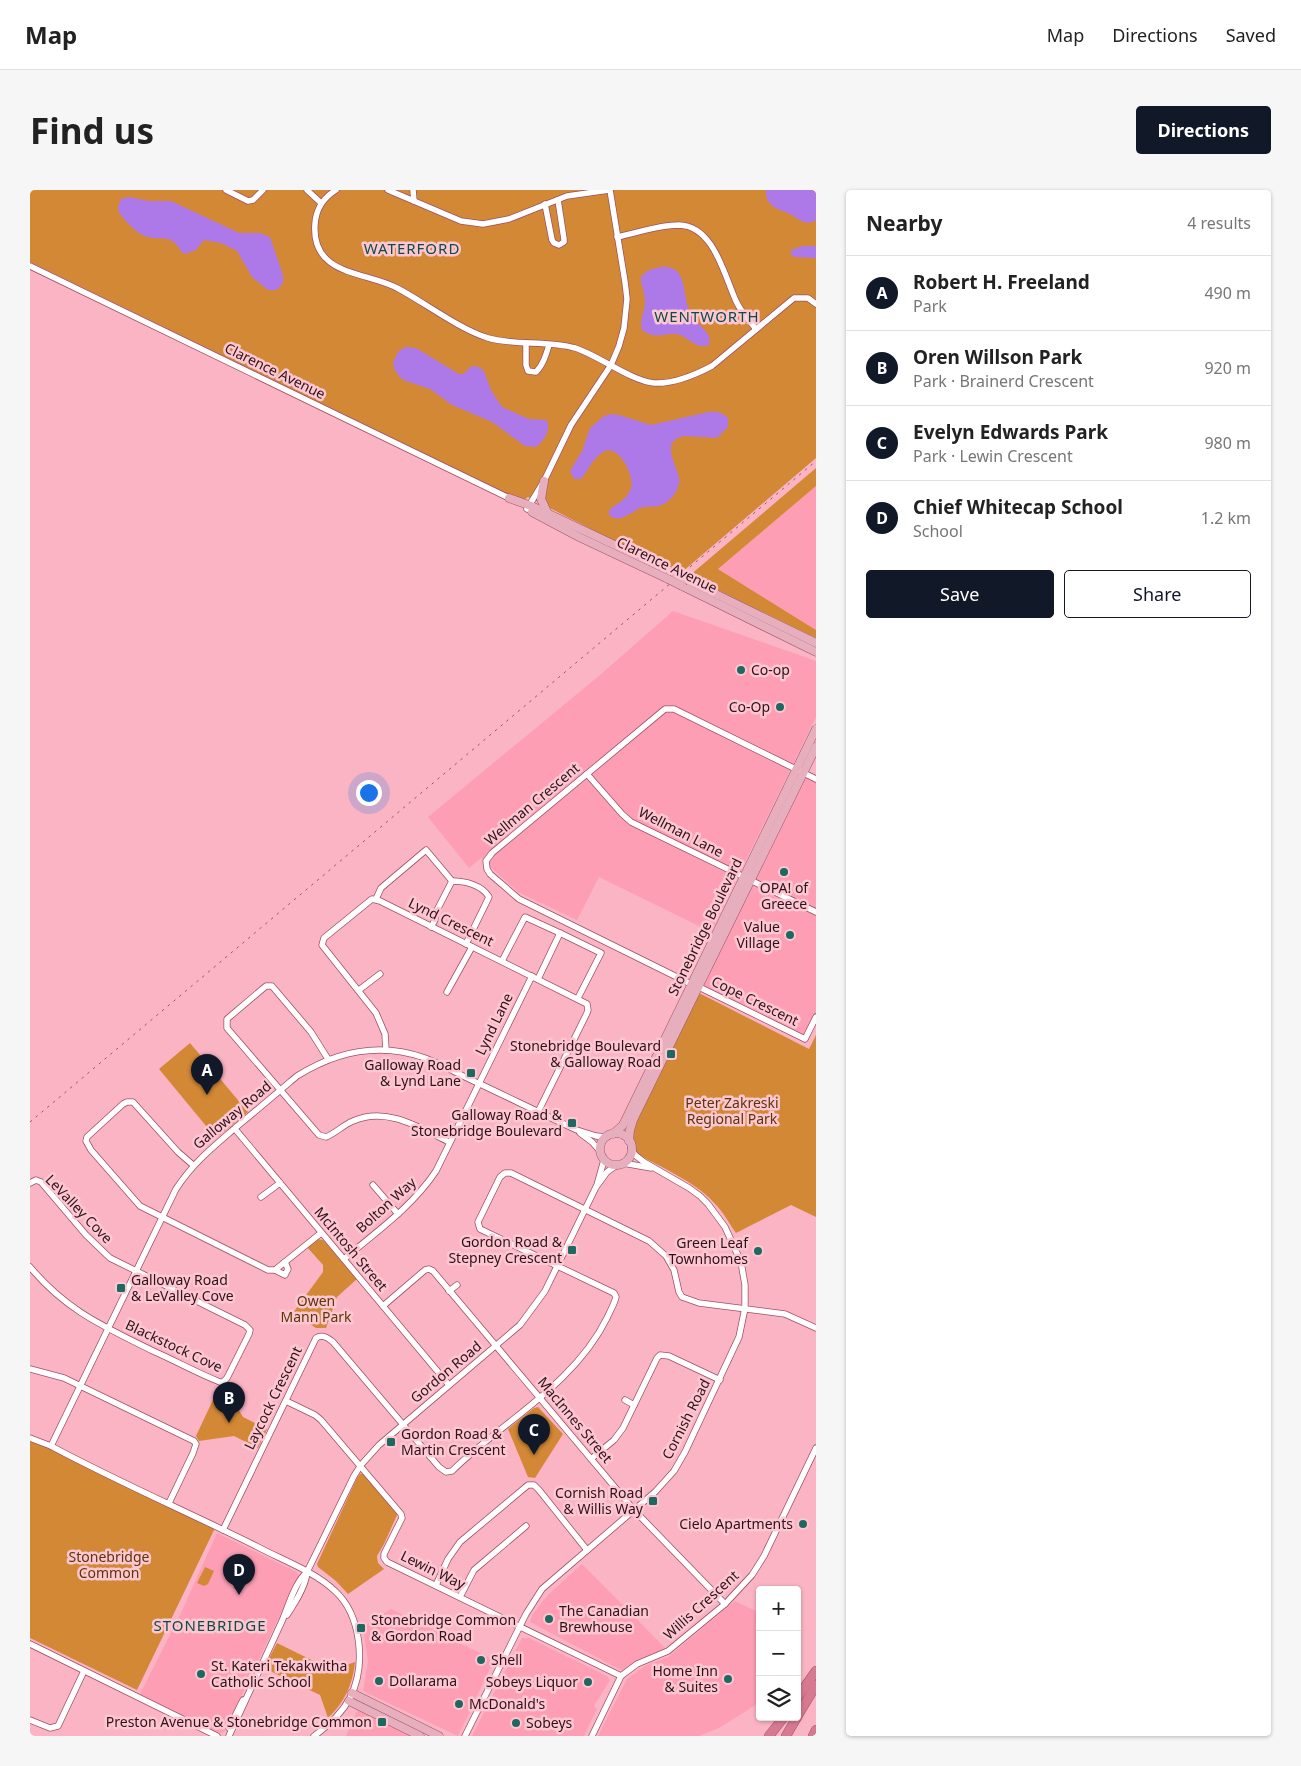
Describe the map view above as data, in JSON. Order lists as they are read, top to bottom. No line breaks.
{"streets":{"main road":["Clarence Avenue","Stonebridge Boulevard"],"street":["Wellman Crescent","Wellman Lane","Lynd Crescent","Cope Crescent","Lynd Lane","Galloway Road","Bolton Way","LeValley Cove","McIntosh Street","Blackstock Cove","Gordon Road","Laycock Crescent","Cornish Road","MacInnes Street","Lewin Way","Willis Crescent"]},"crossings":[["Wellman Crescent","Wellman Lane"],["Wellman Crescent","Stonebridge Boulevard"],["Wellman Lane","Stonebridge Boulevard"],["Lynd Crescent","Lynd Lane"],["Stonebridge Boulevard","Cope Crescent"],["Stonebridge Boulevard","Galloway Road"],["Stonebridge Boulevard","Gordon Road"],["Stonebridge Boulevard","Cornish Road"],["Lynd Lane","Galloway Road"],["Lynd Lane","Bolton Way"],["Galloway Road","Bolton Way"],["Galloway Road","LeValley Cove"],["Galloway Road","McIntosh Street"],["Galloway Road","Blackstock Cove"],["Galloway Road","Gordon Road"],["Galloway Road","Cornish Road"],["Bolton Way","McIntosh Street"],["LeValley Cove","Blackstock Cove"],["McIntosh Street","Gordon Road"],["McIntosh Street","MacInnes Street"],["Gordon Road","Laycock Crescent"],["Gordon Road","Cornish Road"],["Gordon Road","MacInnes Street"],["Gordon Road","Lewin Way"],["Cornish Road","MacInnes Street"],["Cornish Road","Lewin Way"],["MacInnes Street","Willis Crescent"]],"districts":["WATERFORD","WENTWORTH","STONEBRIDGE"],"parks":["Peter Zakreski Regional Park","Owen Mann Park","Stonebridge Common"],"places":{"other":["Co-op","Co-Op","OPA! of Greece","Value Village","Green Leaf Townhomes","Cielo Apartments","The Canadian Brewhouse","Shell","St. Kateri Tekakwitha Catholic School","Home Inn & Suites","Dollarama","Sobeys Liquor","McDonald's","Sobeys"],"transit":["Stonebridge Boulevard & Galloway Road","Galloway Road & Lynd Lane","Galloway Road & Stonebridge Boulevard","Gordon Road & Stepney Crescent","Galloway Road & LeValley Cove","Gordon Road & Martin Crescent","Cornish Road & Willis Way","Stonebridge Common & Gordon Road","Preston Avenue & Stonebridge Common"]},"page":{"header":"Map","nav":["Map","Directions","Saved"],"buttons":["Directions",["Save","Share"]],"title":"Find us","heading":["Nearby","4 results"],"list":[{"mark":"A","name":"Robert H. Freeland","note":"Park","value":"490 m"},{"mark":"B","name":"Oren Willson Park","note":"Park · Brainerd Crescent","value":"920 m"},{"mark":"C","name":"Evelyn Edwards Park","note":"Park · Lewin Crescent","value":"980 m"},{"mark":"D","name":"Chief Whitecap School","note":"School","value":"1.2 km"}],"pins":["A","B","C","D"],"map_buttons":["+","−"]}}
